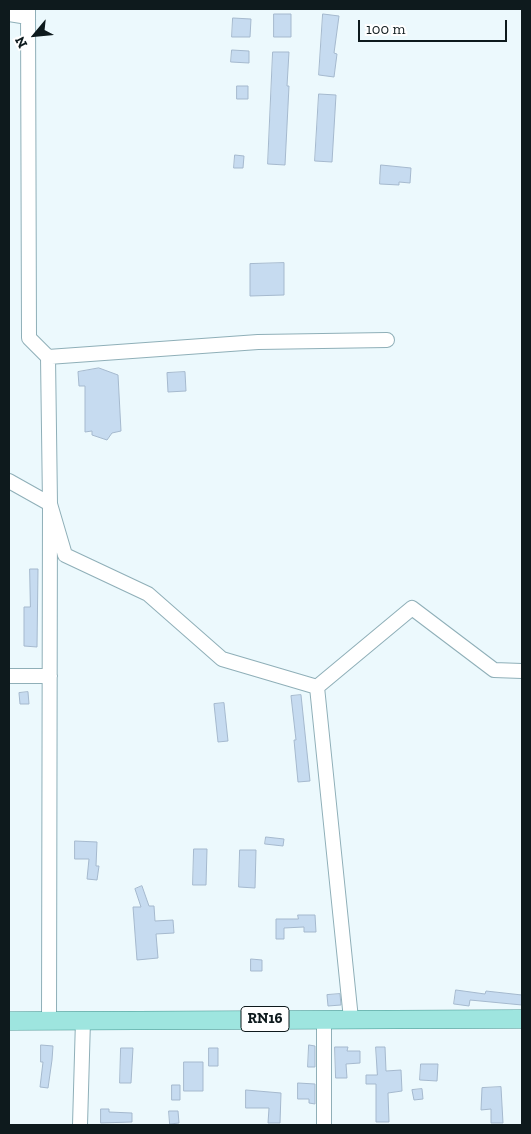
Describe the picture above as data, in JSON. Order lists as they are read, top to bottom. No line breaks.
{"streets":{"main road":["RN16"]},"scale_bar":"100 m","north":"bottom left"}
